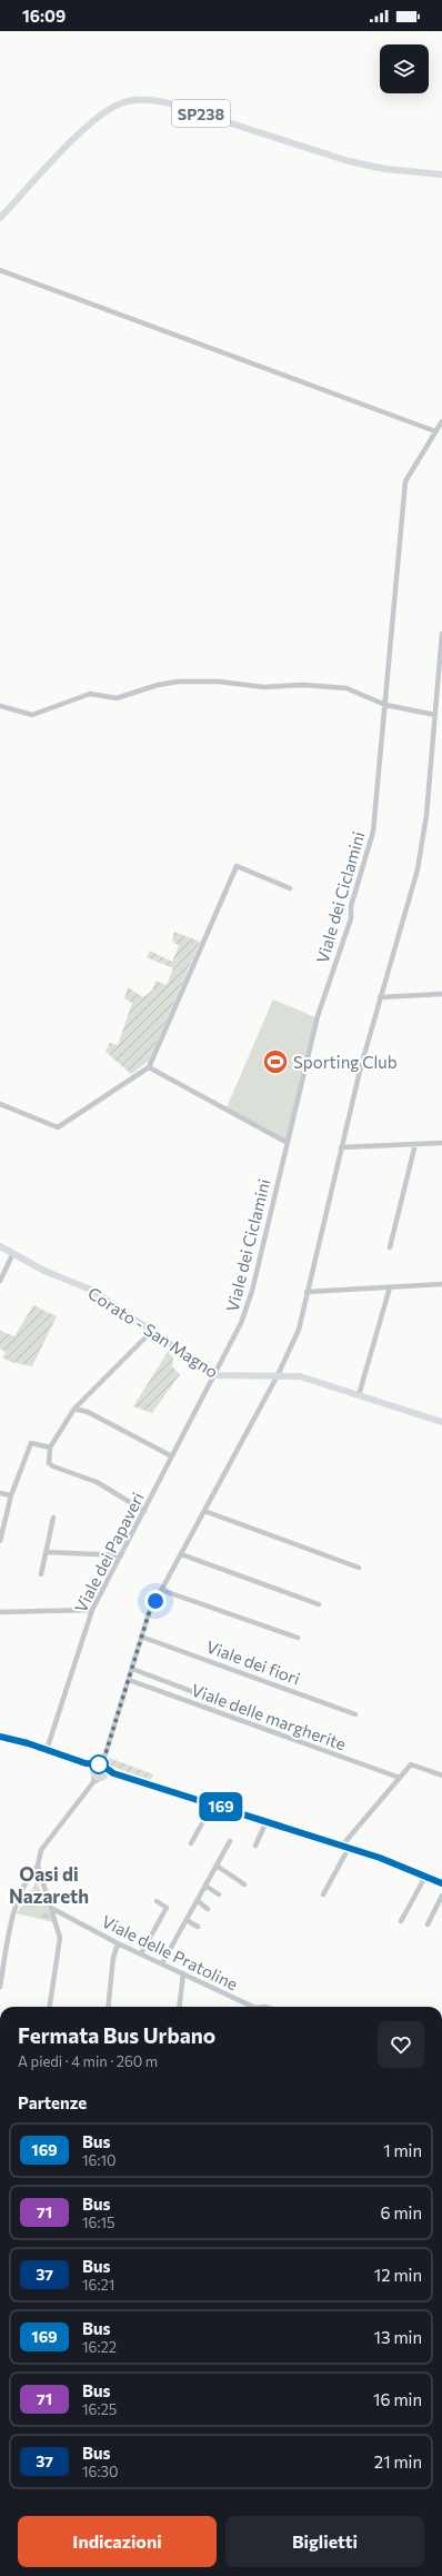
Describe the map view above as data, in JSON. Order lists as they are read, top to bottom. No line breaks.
{"streets":{"main road":["SP238","Corato - San Magno"],"street":["Viale dei Ciclamini","Viale dei Papaveri","Viale dei fiori","Viale delle margherite","Viale delle Pratoline"]},"crossings":[["Viale dei Ciclamini","Corato - San Magno"],["Viale dei Ciclamini","Viale dei Papaveri"],["Corato - San Magno","Viale dei Papaveri"]],"districts":["Oasi di Nazareth"],"places":{"sports":["Sporting Club"]},"lines":["bus line 169"],"page":{"status":"16:09","on_map":"169","heading":[["Fermata Bus Urbano","A piedi · 4 min · 260 m"],"Partenze"],"list":[{"mark":"169","name":"Bus","note":"16:10","value":"1 min"},{"mark":"71","name":"Bus","note":"16:15","value":"6 min"},{"mark":"37","name":"Bus","note":"16:21","value":"12 min"},{"mark":"169","name":"Bus","note":"16:22","value":"13 min"},{"mark":"71","name":"Bus","note":"16:25","value":"16 min"},{"mark":"37","name":"Bus","note":"16:30","value":"21 min"}],"buttons":["Indicazioni","Biglietti"]}}
